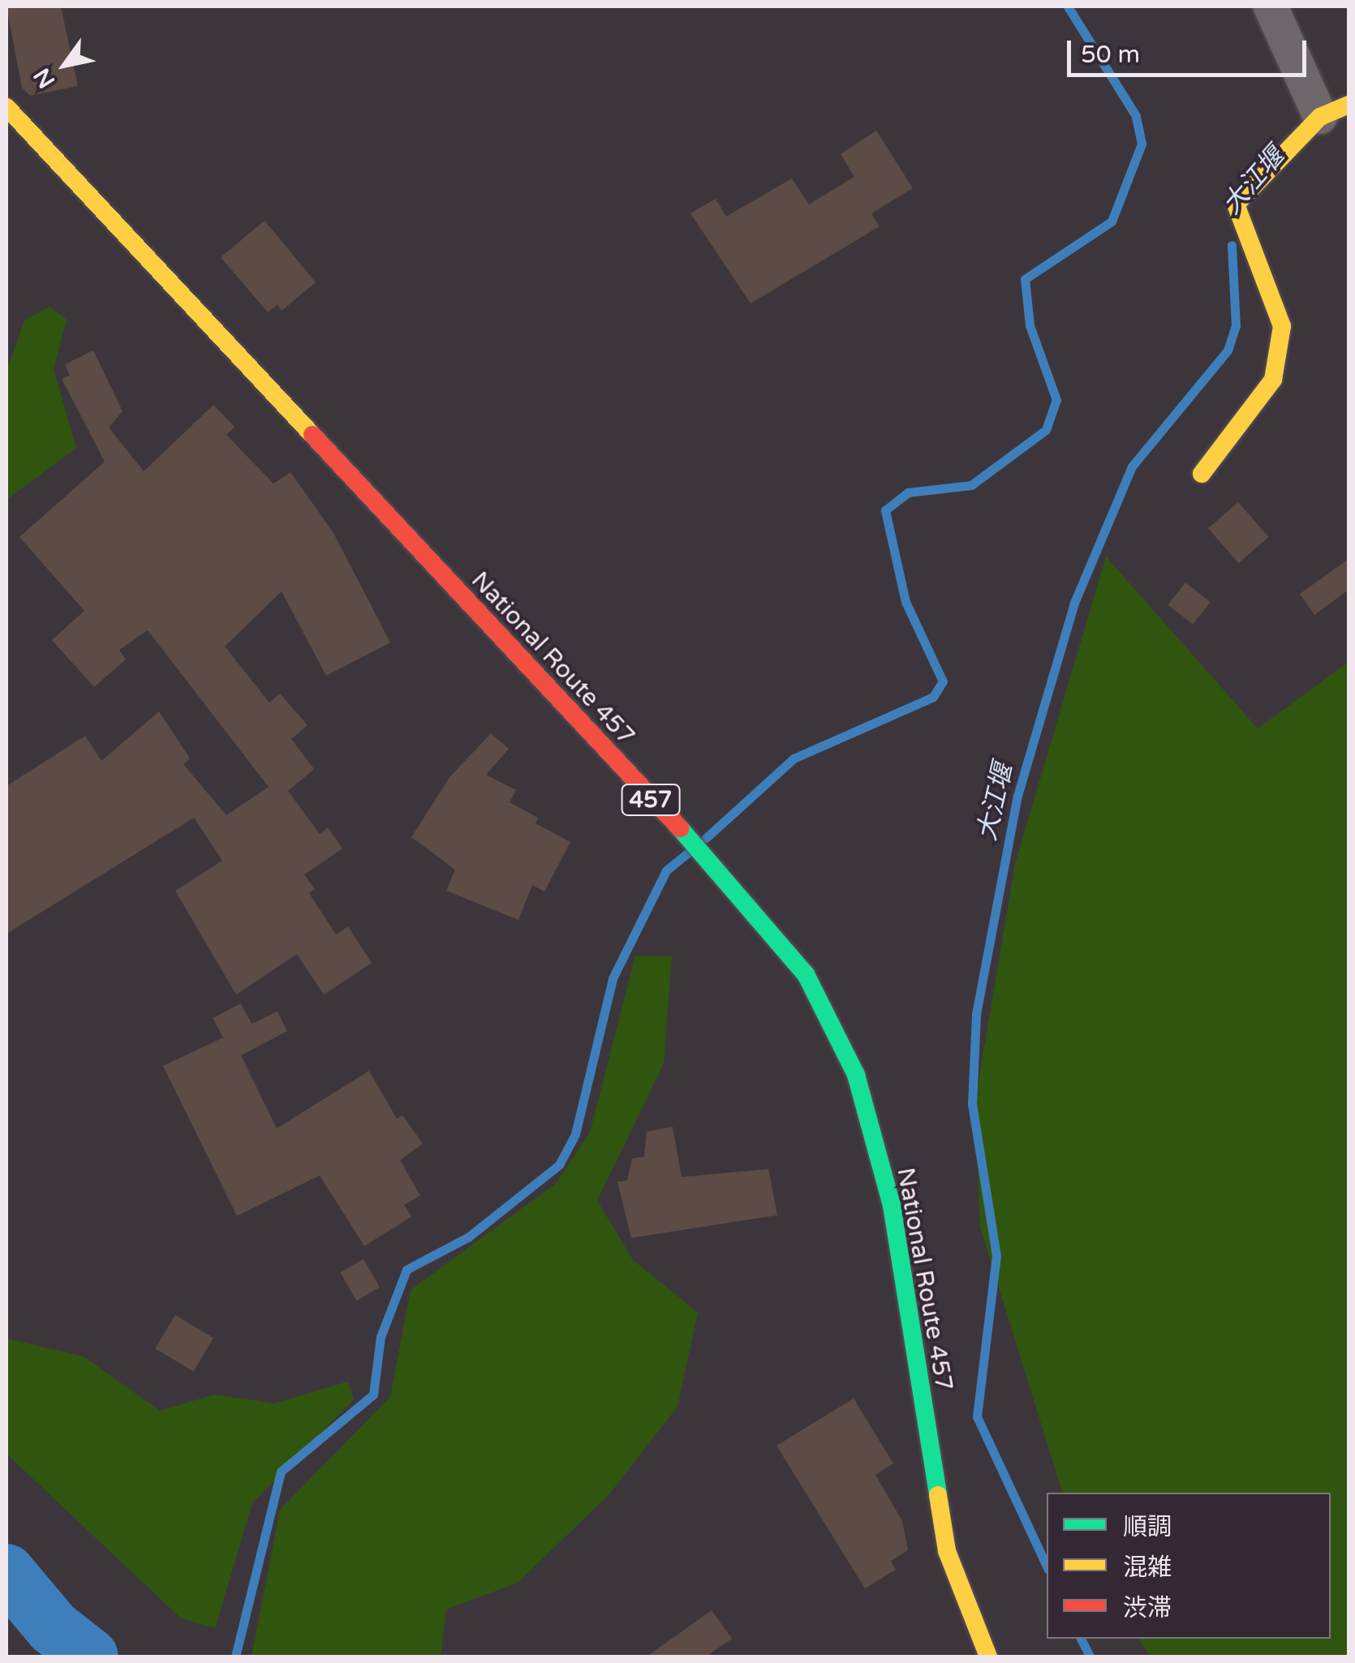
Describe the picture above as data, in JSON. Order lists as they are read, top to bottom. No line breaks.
{"streets":{"main road":["National Route 457","457"]},"water":["大江堰"],"legend":["順調","混雑","渋滞"],"scale_bar":"50 m","north":"bottom left"}
